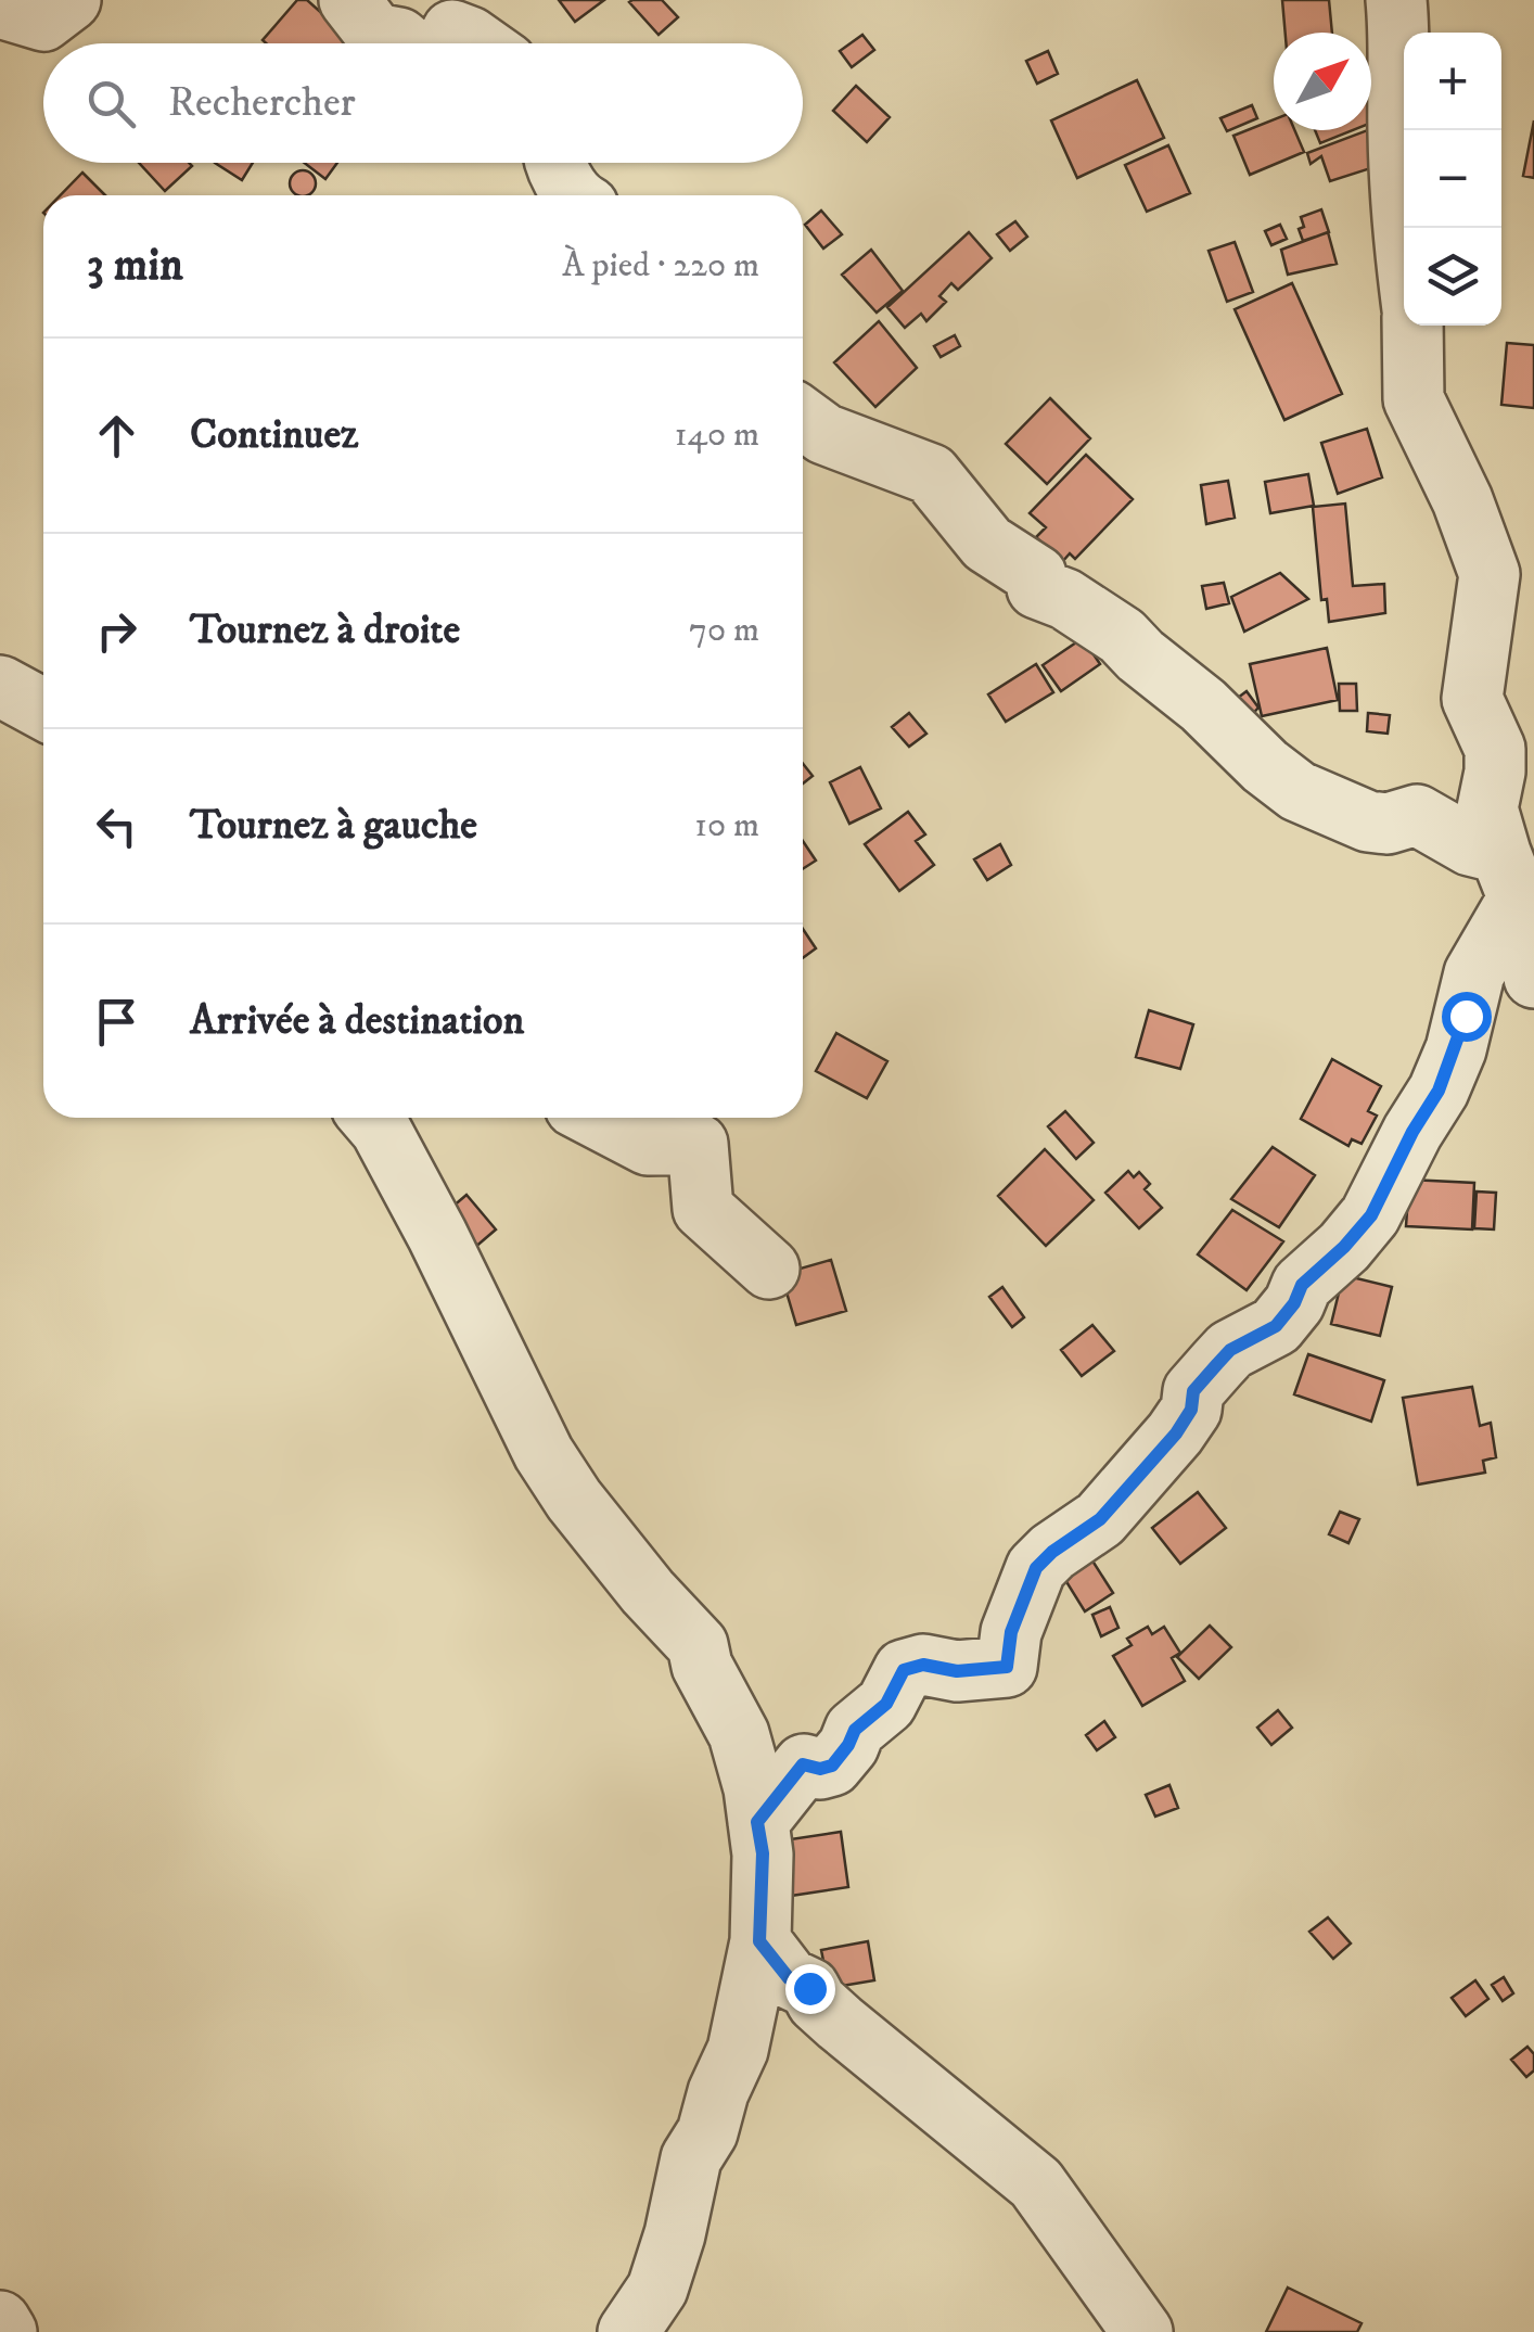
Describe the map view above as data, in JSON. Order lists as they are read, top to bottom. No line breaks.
{"north":"top right","page":{"map_buttons":["+","−"],"search":"Rechercher","heading":["3 min","À pied · 220 m"],"list":[["Continuez","140 m"],["Tournez à droite","70 m"],["Tournez à gauche","10 m"],"Arrivée à destination"]}}
